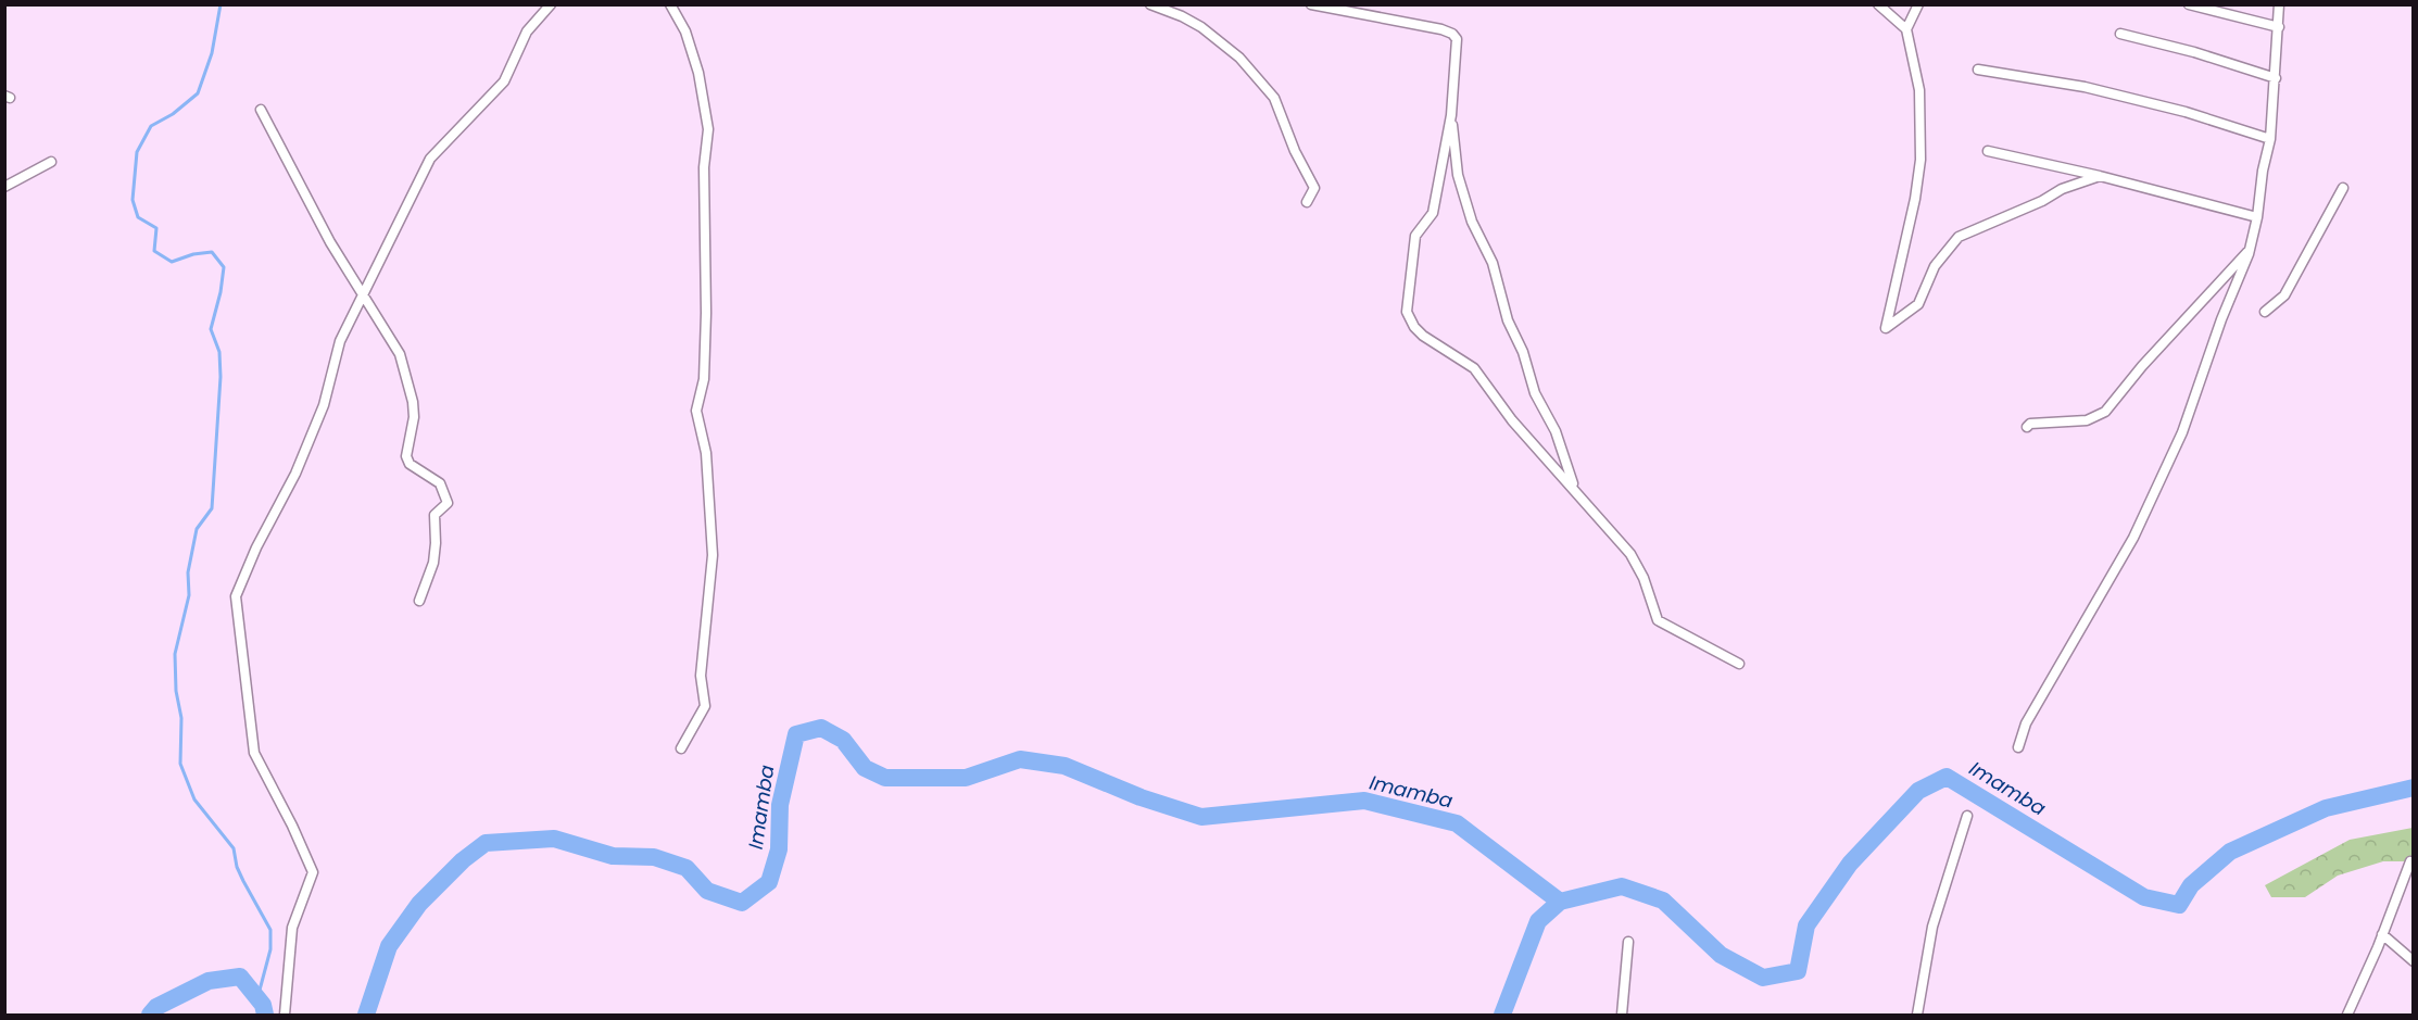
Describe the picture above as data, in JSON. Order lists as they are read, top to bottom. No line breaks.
{"water":["Imamba"]}
